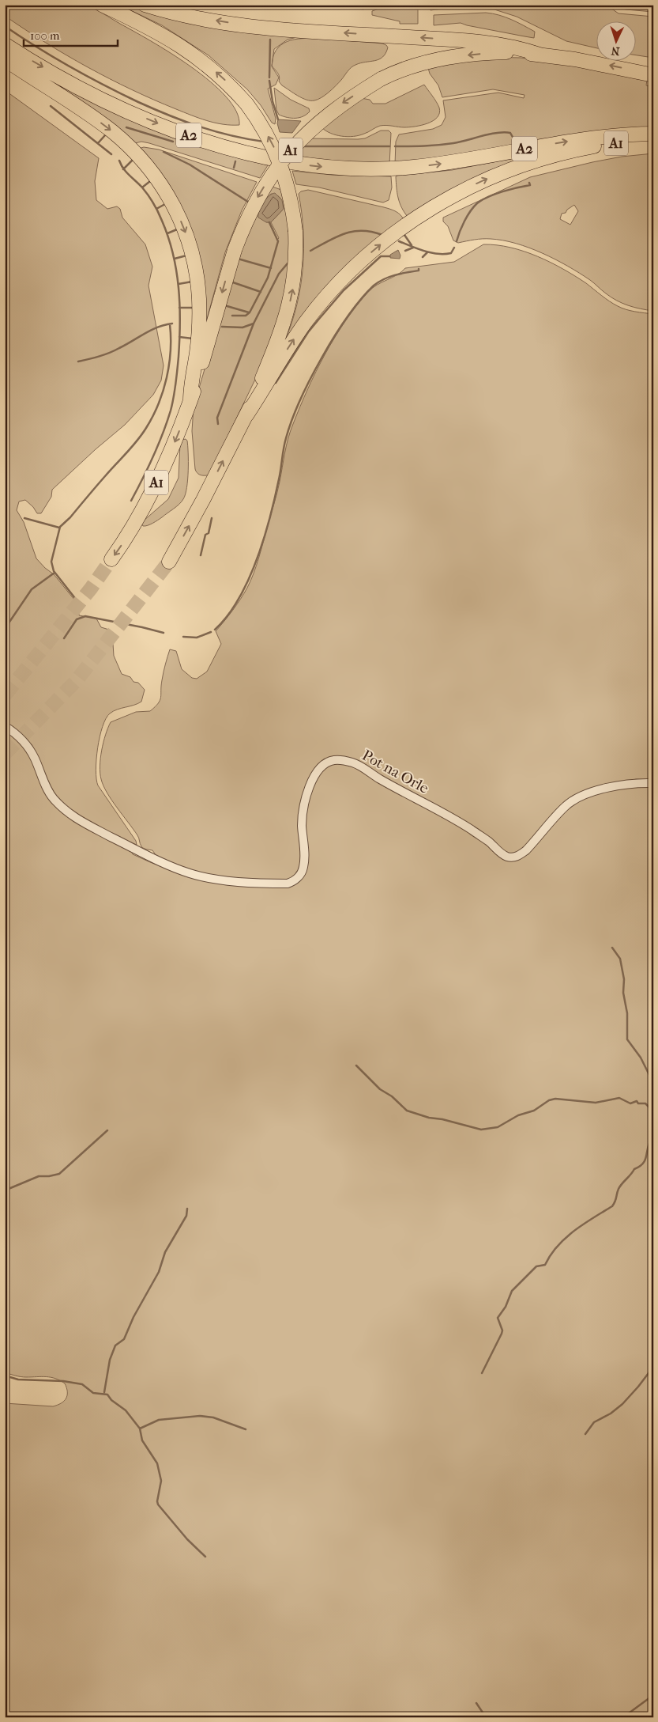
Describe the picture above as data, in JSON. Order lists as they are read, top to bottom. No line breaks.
{"streets":{"highway":["A2","A1"],"street":["Pot na Orle"]},"scale_bar":"100 m","north":"bottom"}
